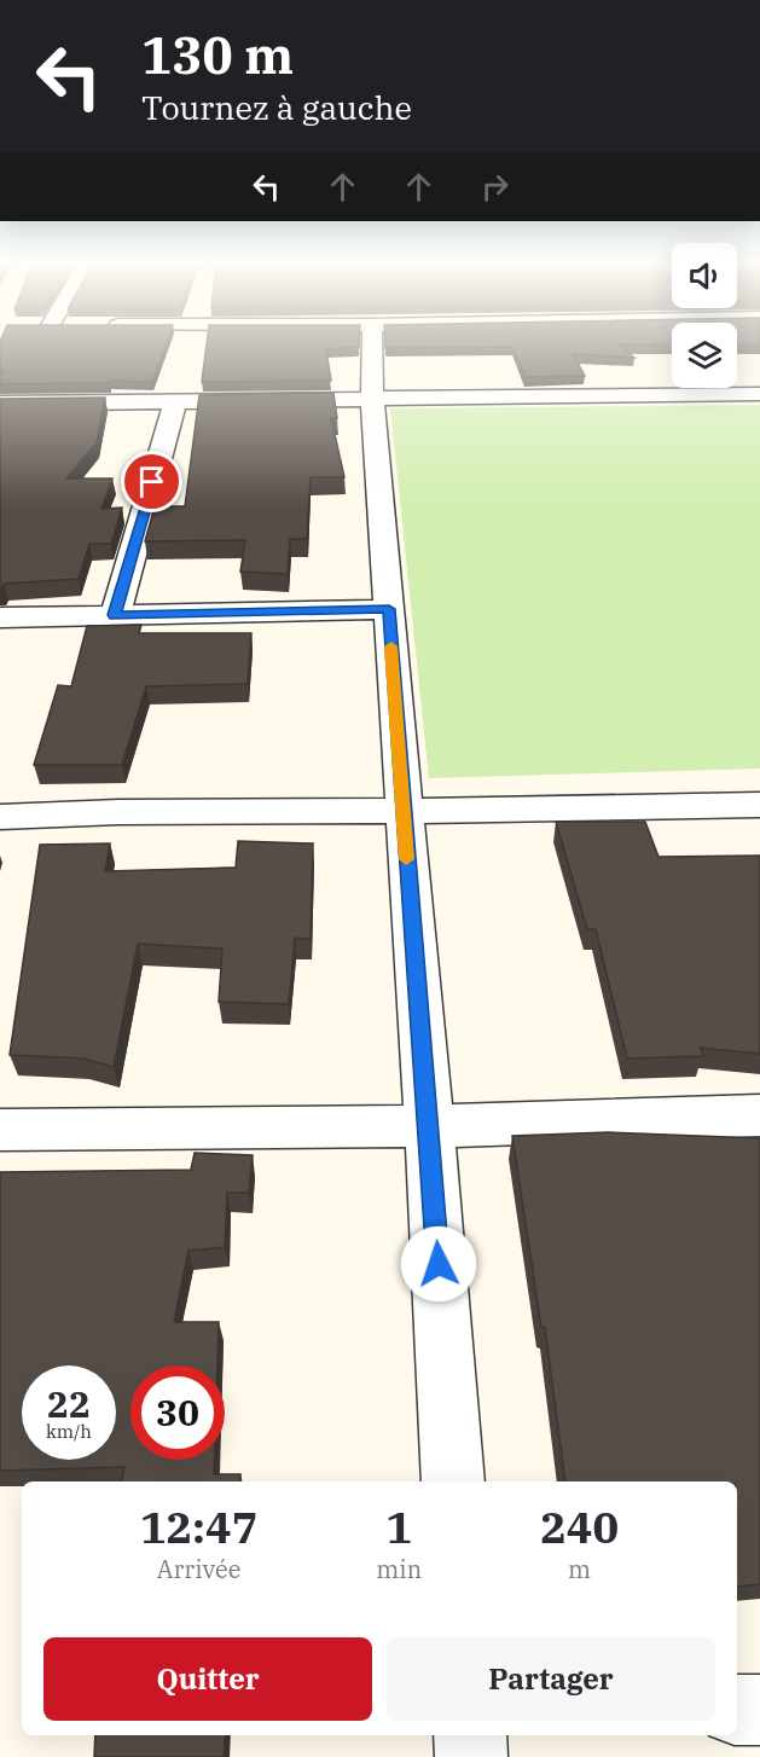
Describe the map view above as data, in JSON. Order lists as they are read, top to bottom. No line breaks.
{"page":{"turn":["130 m","Tournez à gauche"],"speed":"22 km/h","limit":"30","eta":["12:47","Arrivée","1","min","240","m"],"buttons":["Quitter","Partager"]}}
